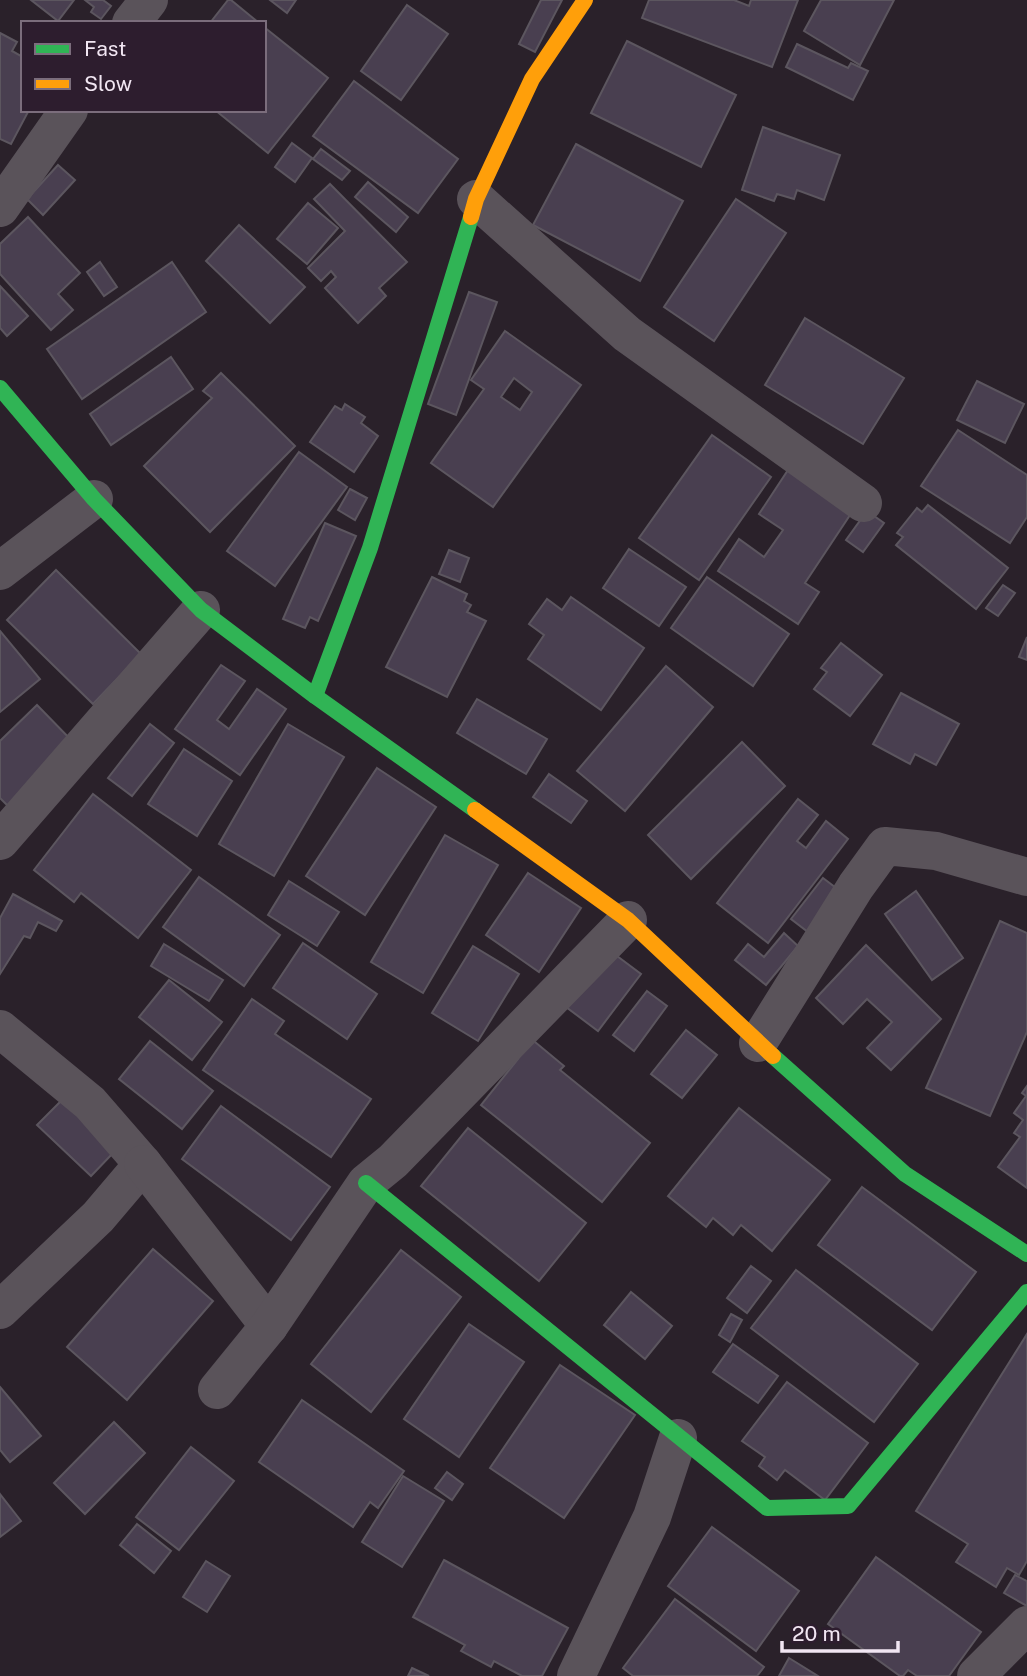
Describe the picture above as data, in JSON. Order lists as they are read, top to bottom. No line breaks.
{"legend":["Fast","Slow"],"scale_bar":"20 m"}
